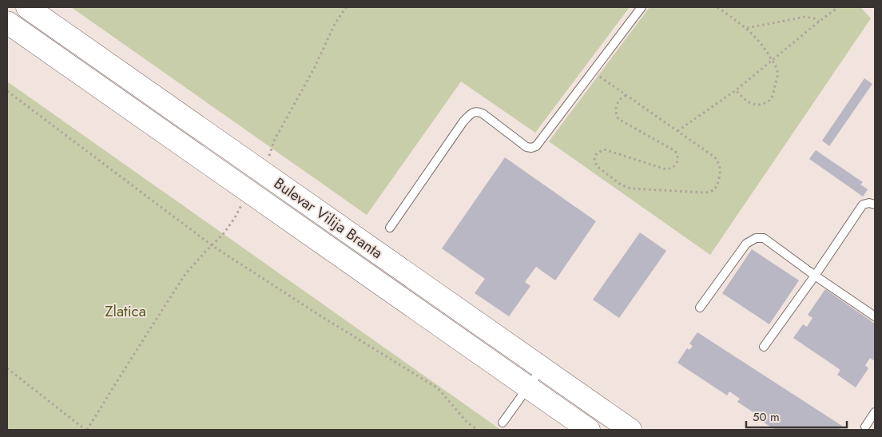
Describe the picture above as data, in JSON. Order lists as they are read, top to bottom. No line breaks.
{"streets":{"main road":["Bulevar Vilija Branta"]},"parks":["Zlatica"],"scale_bar":"50 m"}
